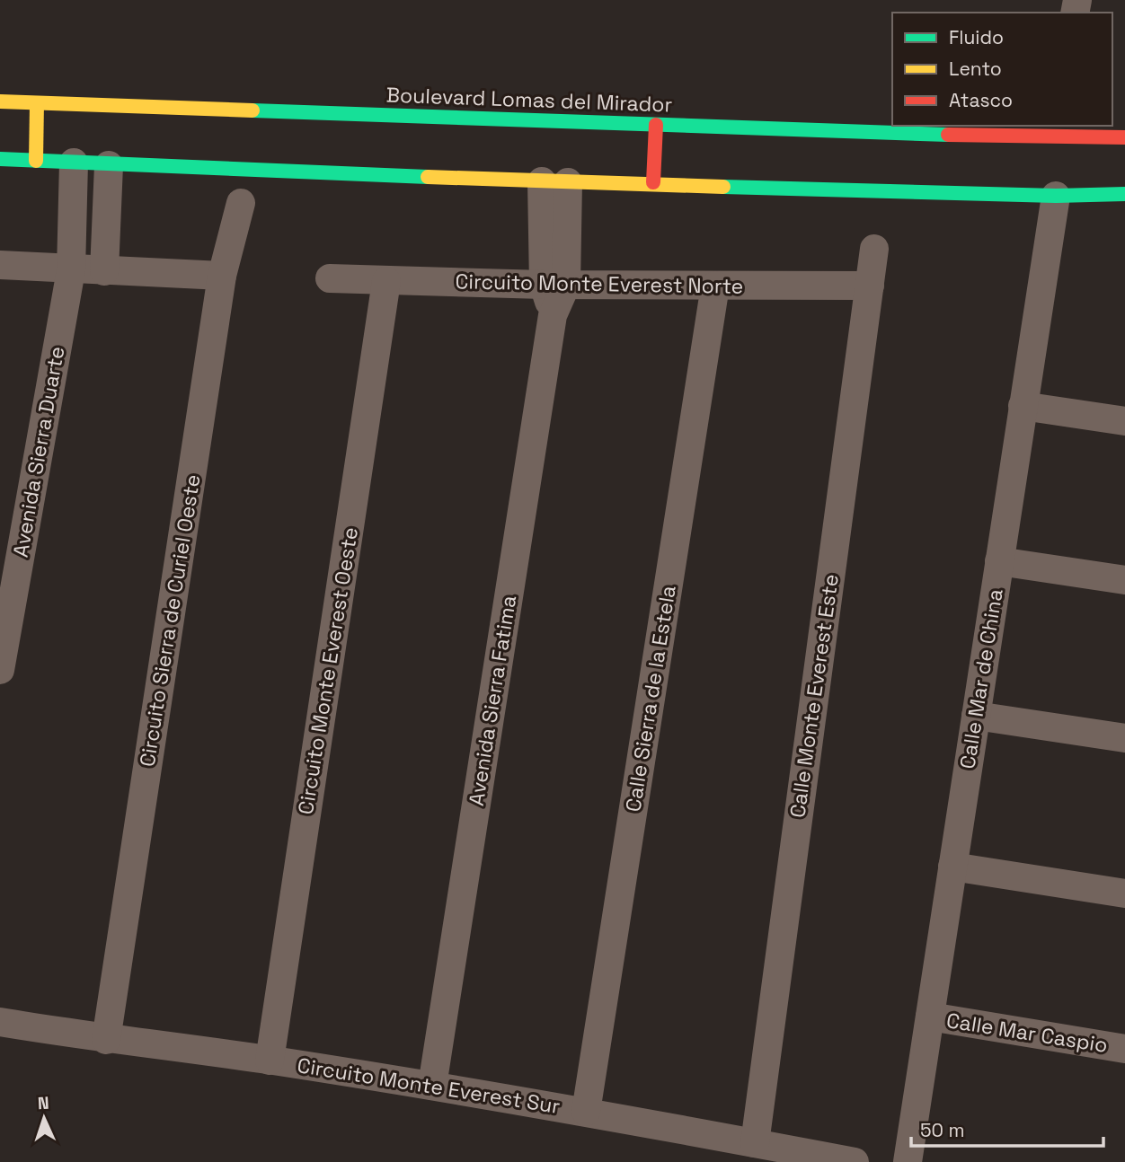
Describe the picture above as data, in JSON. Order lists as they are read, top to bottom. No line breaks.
{"streets":{"street":["Boulevard Lomas del Mirador","Circuito Monte Everest Norte","Avenida Sierra Duarte","Circuito Sierra de Curiel Oeste","Circuito Monte Everest Oeste","Calle Mar de China","Calle Monte Everest Este","Calle Sierra de la Estela","Avenida Sierra Fatima","Calle Mar Caspio","Circuito Monte Everest Sur"]},"crossings":[["Circuito Monte Everest Norte","Circuito Monte Everest Oeste"],["Circuito Monte Everest Norte","Calle Monte Everest Este"],["Circuito Monte Everest Norte","Calle Sierra de la Estela"],["Circuito Monte Everest Norte","Avenida Sierra Fatima"],["Circuito Sierra de Curiel Oeste","Circuito Monte Everest Sur"],["Circuito Monte Everest Oeste","Circuito Monte Everest Sur"],["Calle Mar de China","Calle Mar Caspio"],["Calle Monte Everest Este","Circuito Monte Everest Sur"],["Calle Sierra de la Estela","Circuito Monte Everest Sur"],["Avenida Sierra Fatima","Circuito Monte Everest Sur"]],"legend":["Fluido","Lento","Atasco"],"scale_bar":"50 m","north":"top"}
